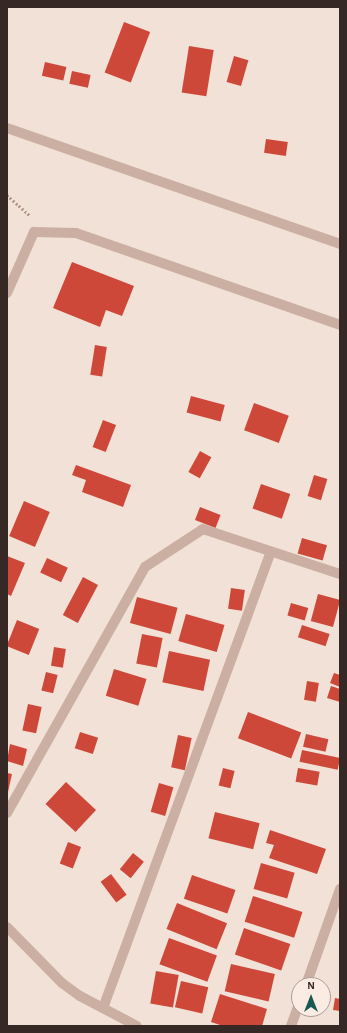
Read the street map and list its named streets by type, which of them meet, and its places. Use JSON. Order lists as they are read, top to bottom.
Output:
{
  "north": "top"
}
